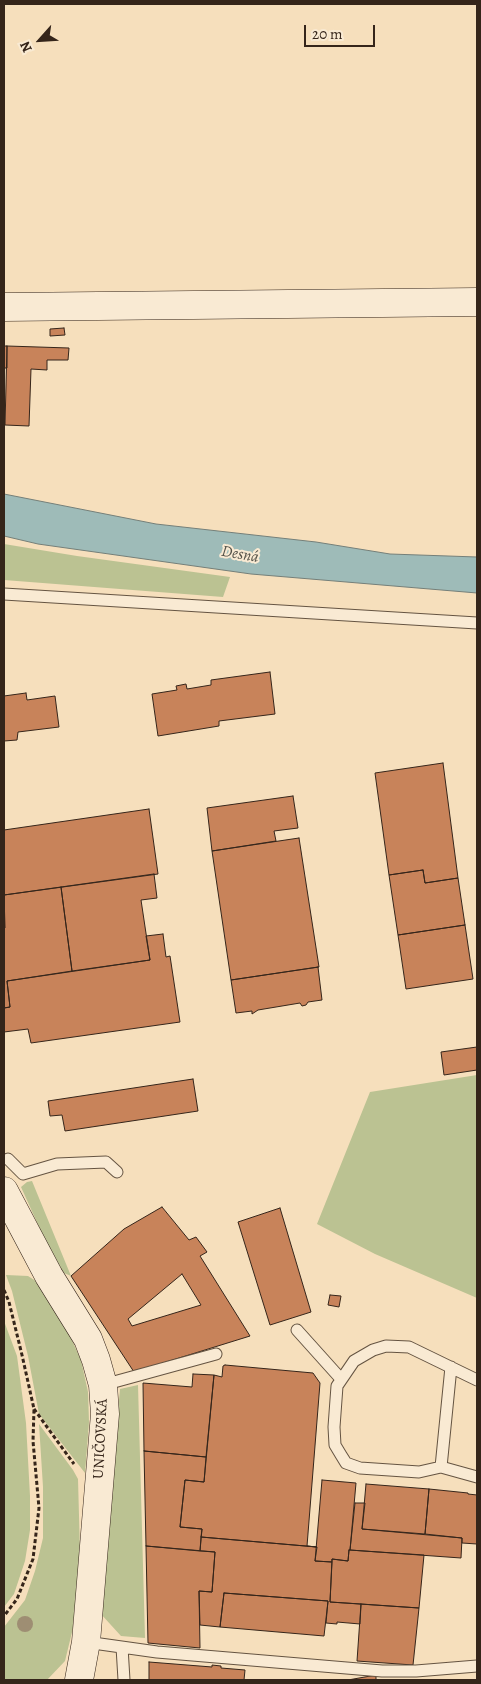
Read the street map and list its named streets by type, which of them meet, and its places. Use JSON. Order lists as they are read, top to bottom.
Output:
{
  "streets": {
    "main road": ["UNIČOVSKÁ"]
  },
  "water": ["Desná"],
  "scale_bar": "20 m",
  "north": "bottom left"
}
